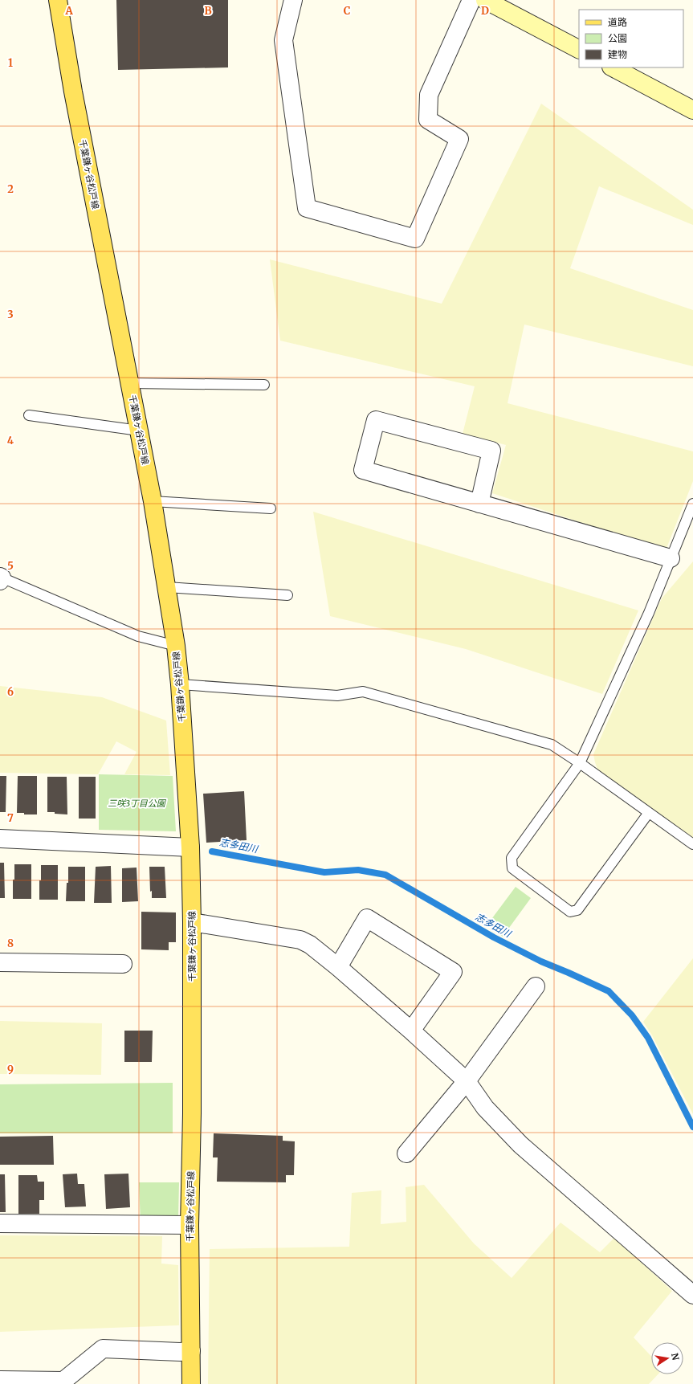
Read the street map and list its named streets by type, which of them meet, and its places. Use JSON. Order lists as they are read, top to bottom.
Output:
{
  "streets": {
    "main road": ["千葉鎌ヶ谷松戸線"]
  },
  "water": ["志多田川"],
  "parks": ["三咲3丁目公園"],
  "legend": ["道路", "公園", "建物"],
  "north": "right",
  "grid": {
    "columns": [
      "A",
      "B",
      "C",
      "D"
    ],
    "rows": [
      "1",
      "2",
      "3",
      "4",
      "5",
      "6",
      "7",
      "8",
      "9"
    ]
  }
}
